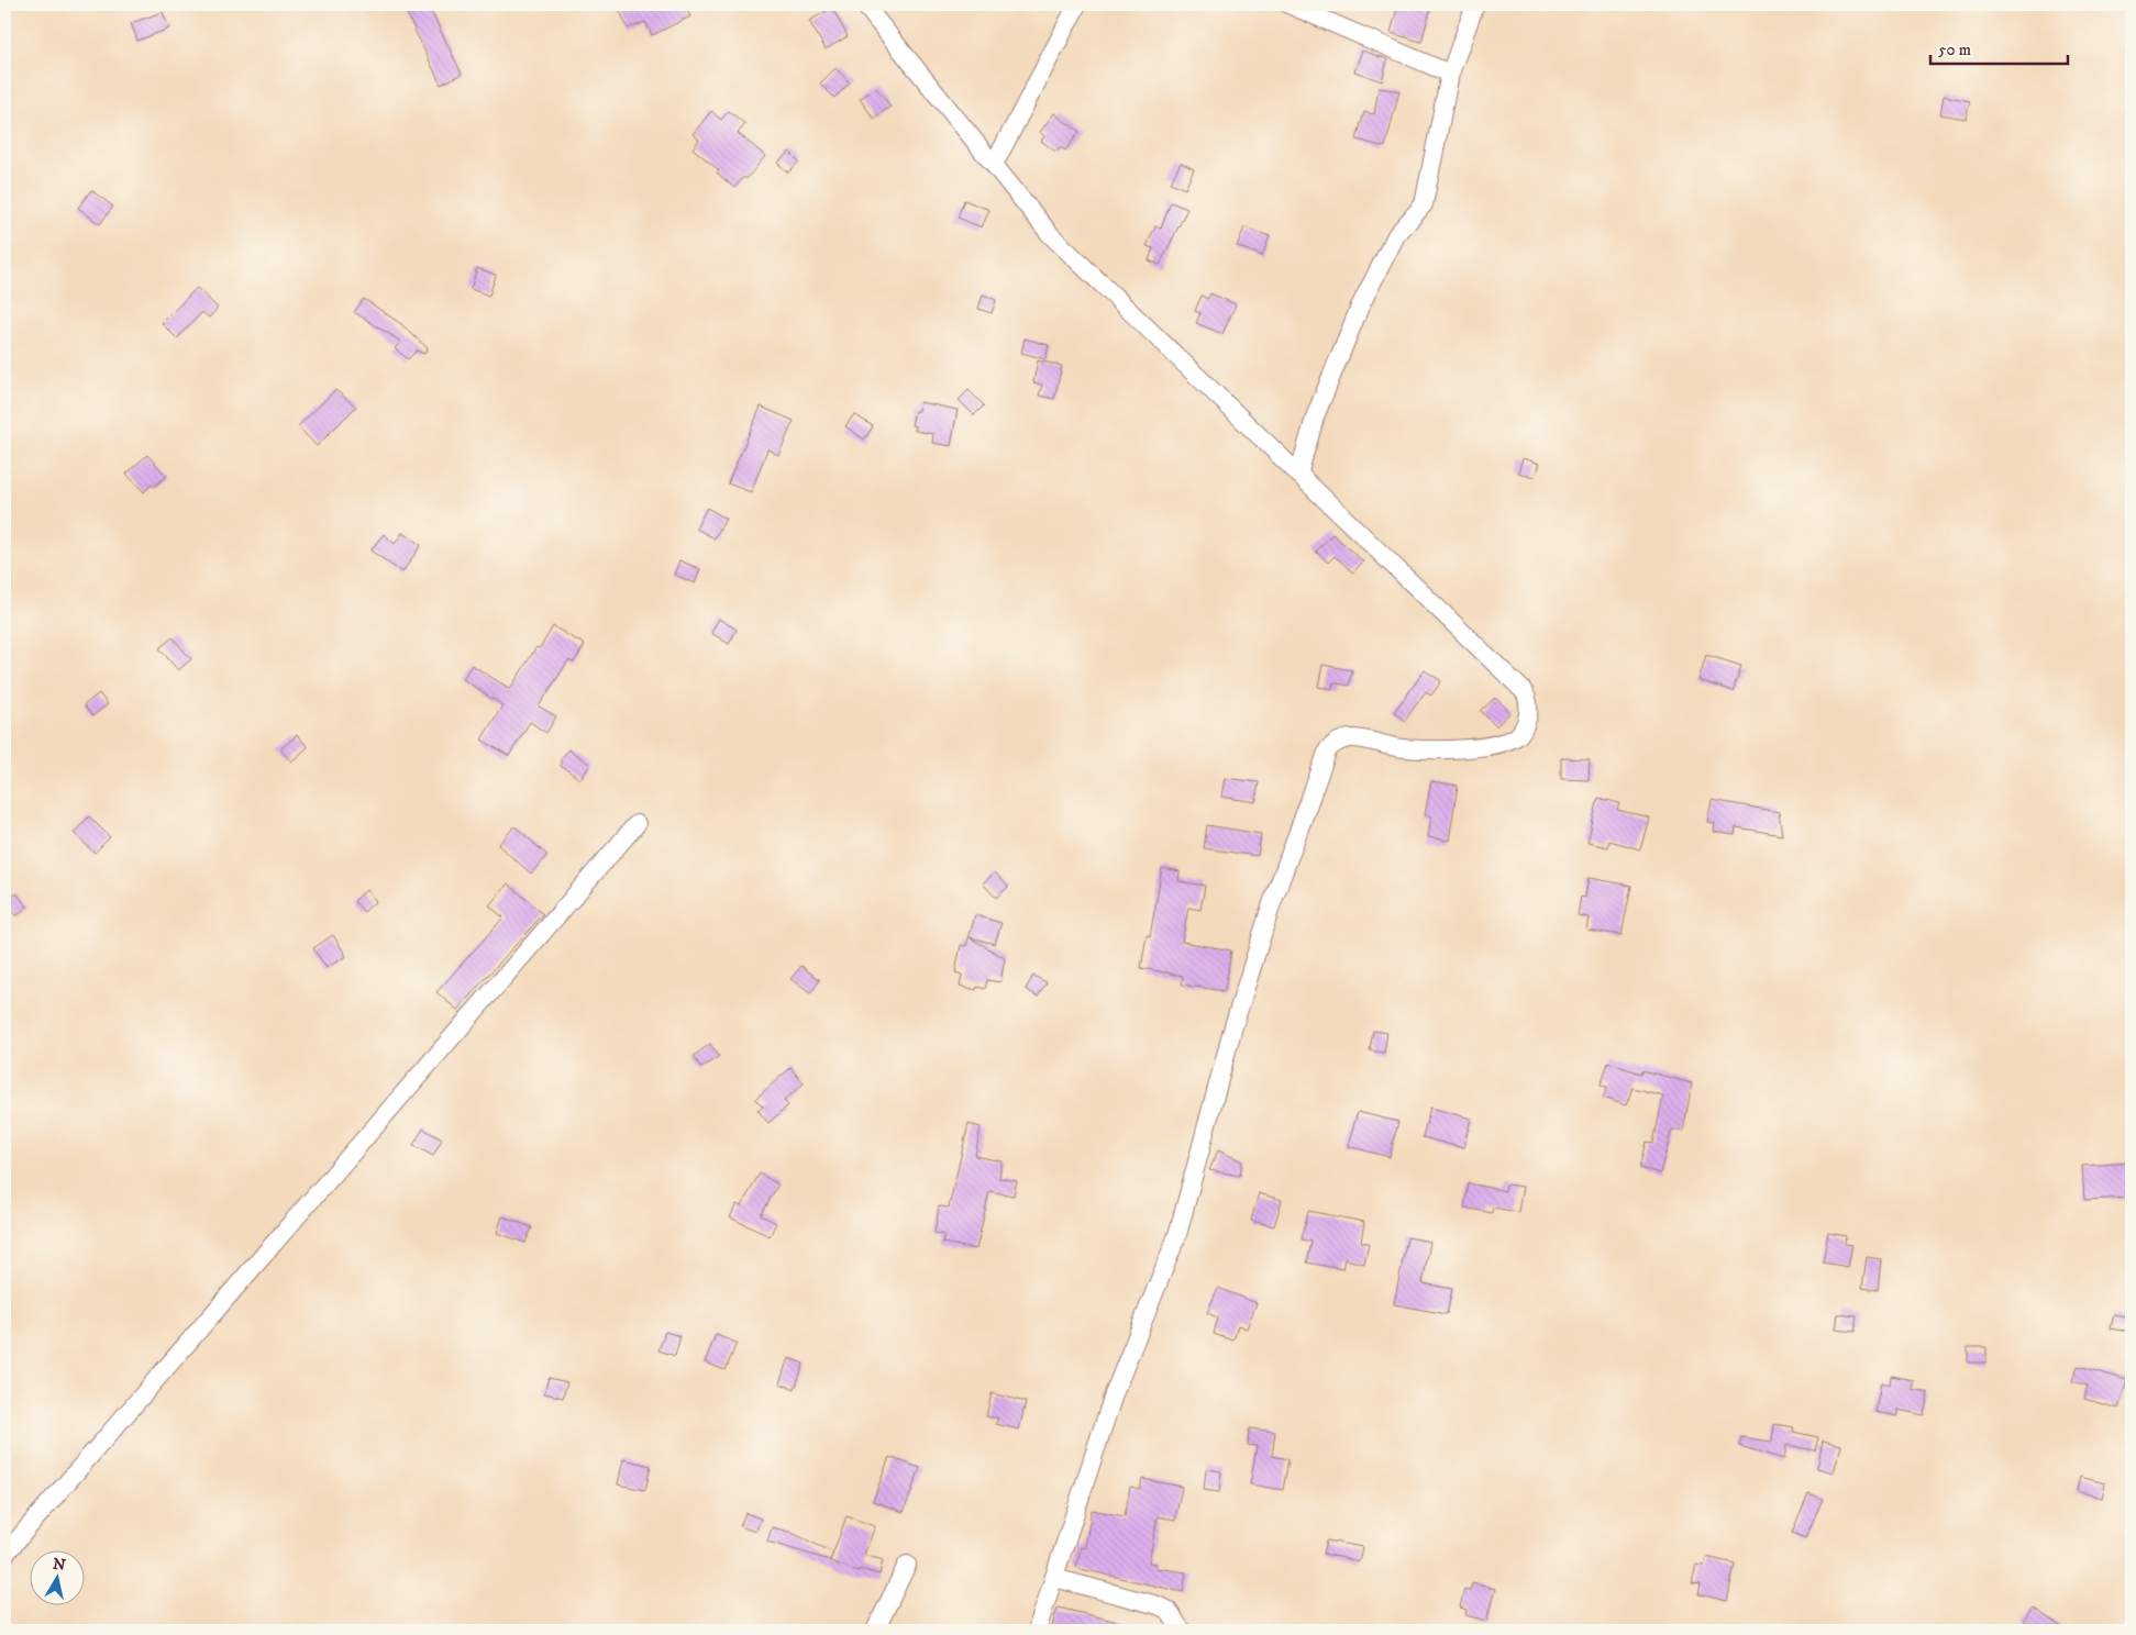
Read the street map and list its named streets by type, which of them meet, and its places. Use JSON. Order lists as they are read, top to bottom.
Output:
{
  "scale_bar": "50 m",
  "north": "top"
}
